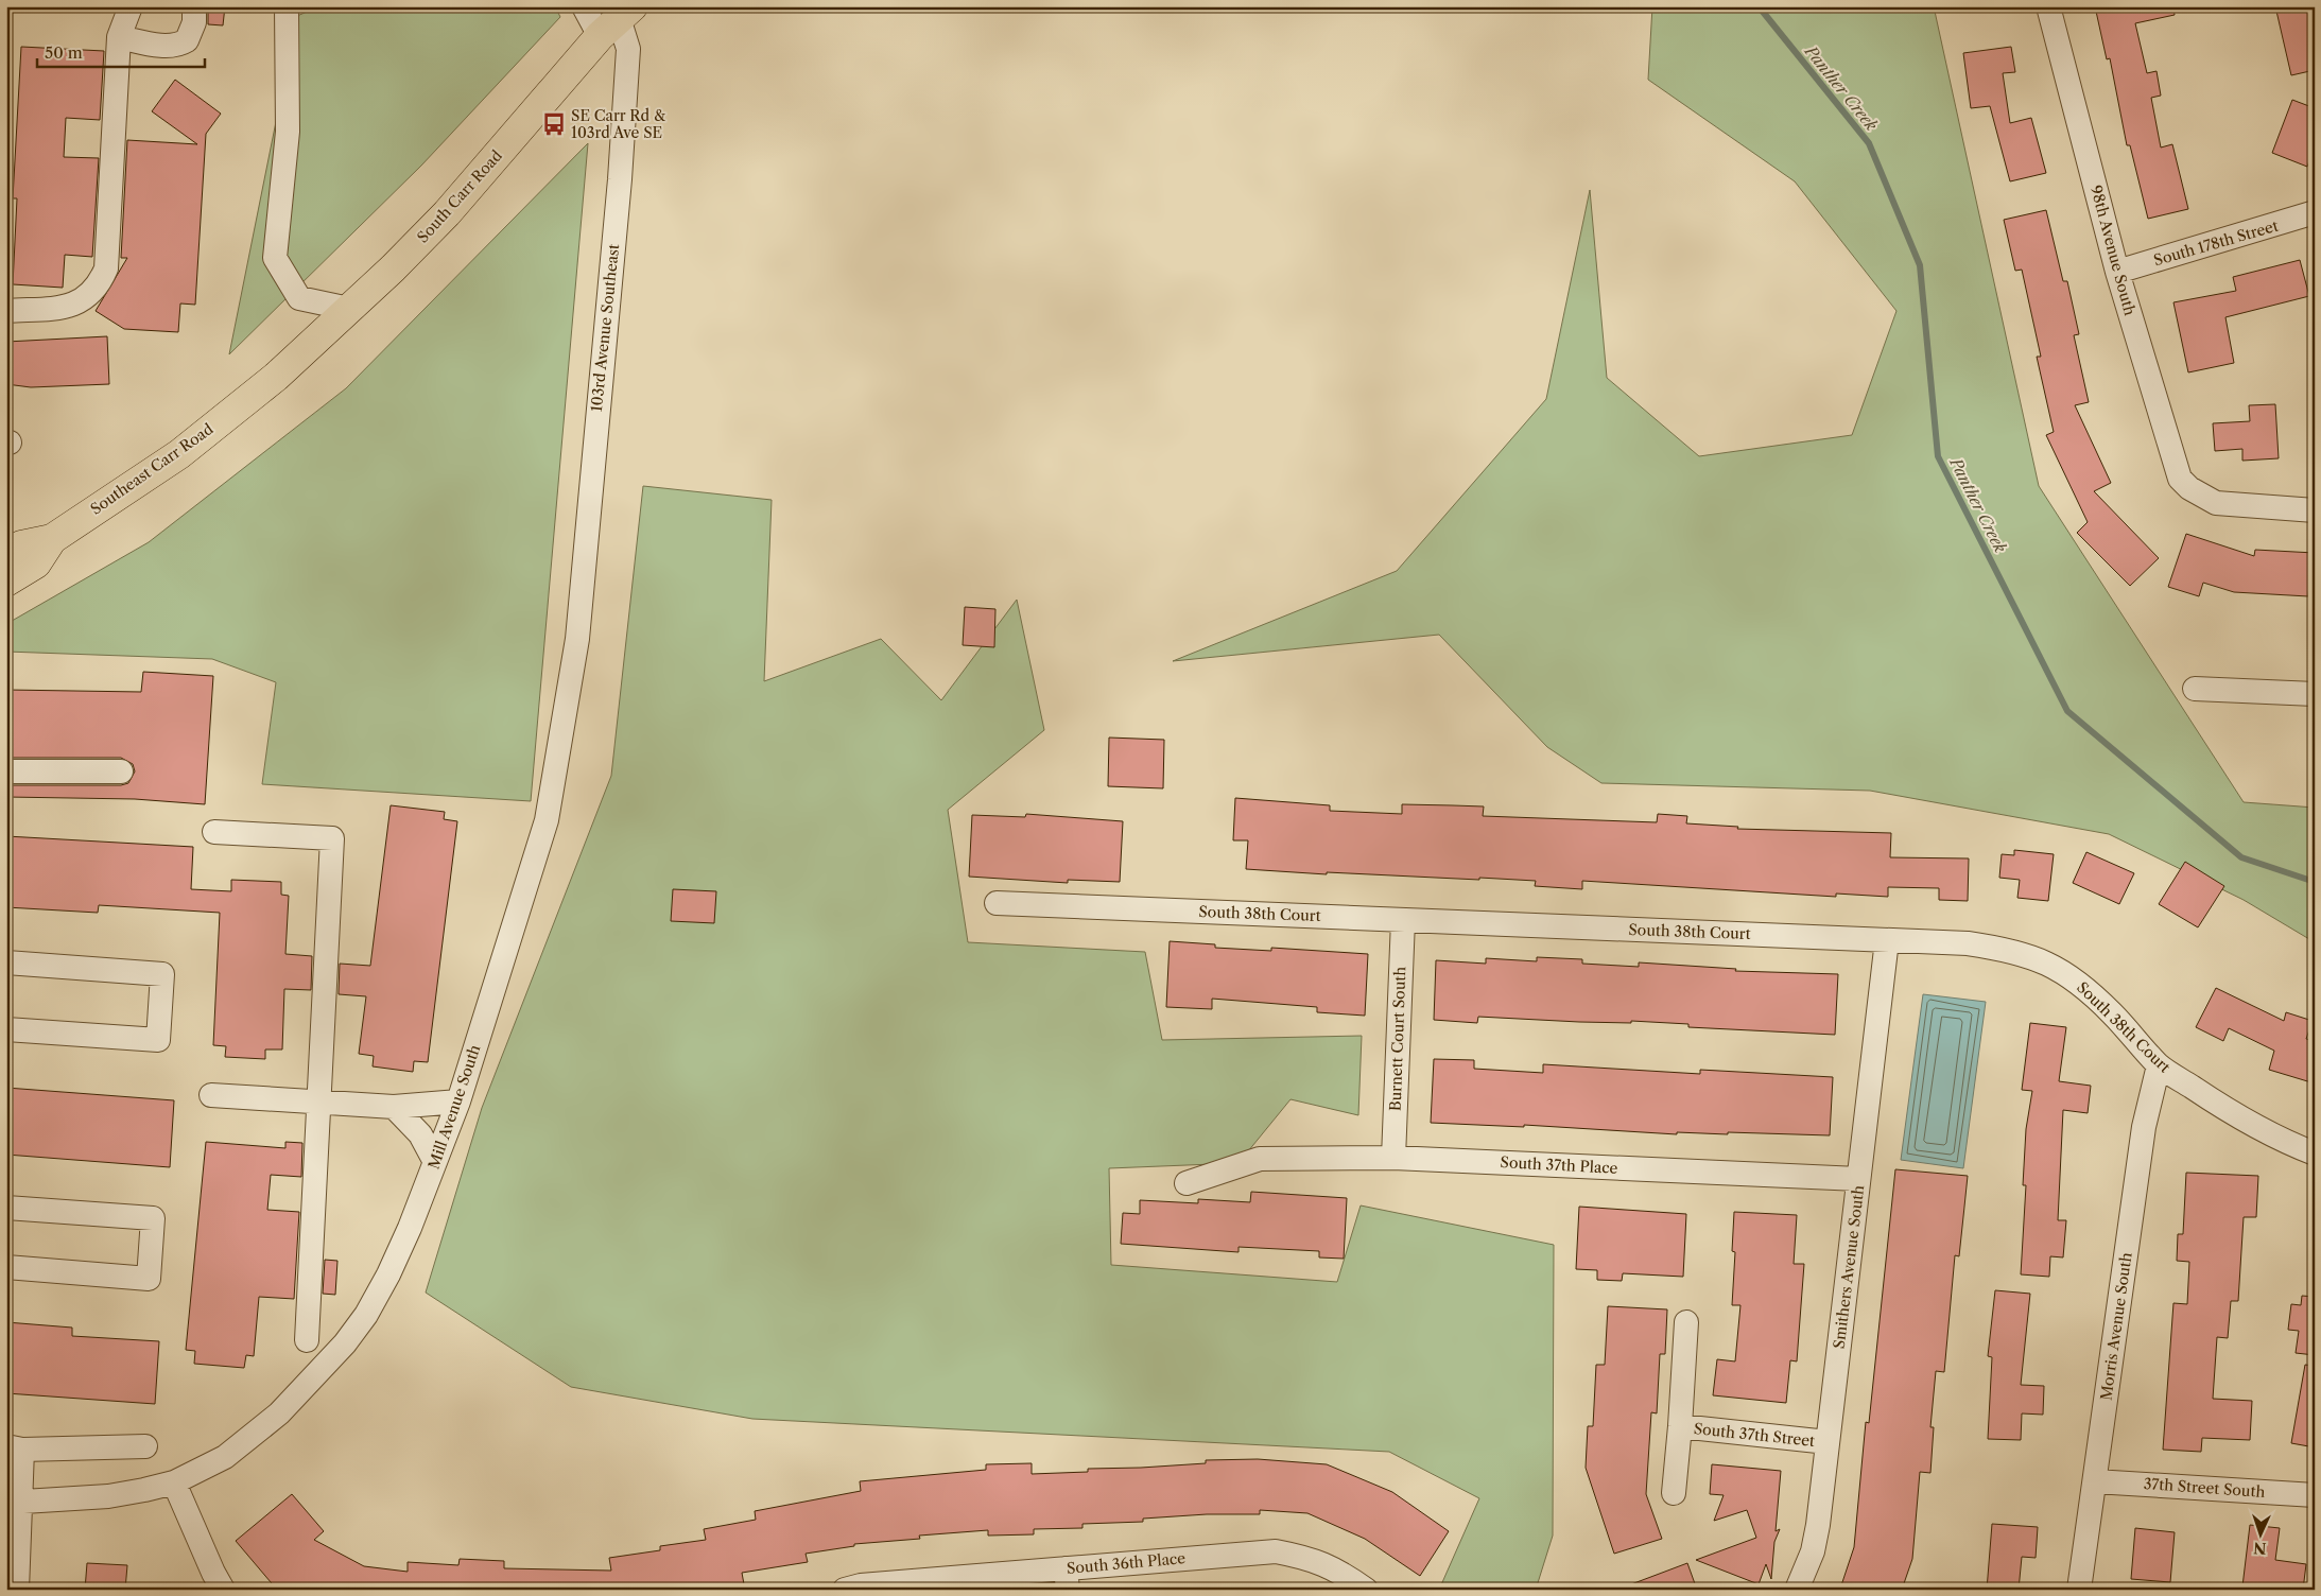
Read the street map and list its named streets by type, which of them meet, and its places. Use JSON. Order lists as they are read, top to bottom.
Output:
{
  "streets": {
    "main road": ["South Carr Road", "Southeast Carr Road"],
    "street": [
      "South 178th Street",
      "98th Avenue South",
      "103rd Avenue Southeast",
      "South 38th Court",
      "Burnett Court South",
      "Mill Avenue South",
      "South 37th Place",
      "Smithers Avenue South",
      "Morris Avenue South",
      "South 37th Street",
      "37th Street South",
      "South 36th Place"
    ]
  },
  "crossings": [
    ["South Carr Road", "103rd Avenue Southeast"],
    ["South Carr Road", "Southeast Carr Road"],
    ["South 178th Street", "98th Avenue South"],
    ["103rd Avenue Southeast", "Mill Avenue South"],
    ["South 38th Court", "Burnett Court South"],
    ["South 38th Court", "Smithers Avenue South"],
    ["South 38th Court", "Morris Avenue South"],
    ["Burnett Court South", "South 37th Place"],
    ["South 37th Place", "Smithers Avenue South"],
    ["Smithers Avenue South", "South 37th Street"],
    ["Morris Avenue South", "37th Street South"]
  ],
  "water": ["Panther Creek"],
  "places": {
    "bus stop": ["SE Carr Rd & 103rd Ave SE"]
  },
  "scale_bar": "50 m",
  "north": "bottom"
}
